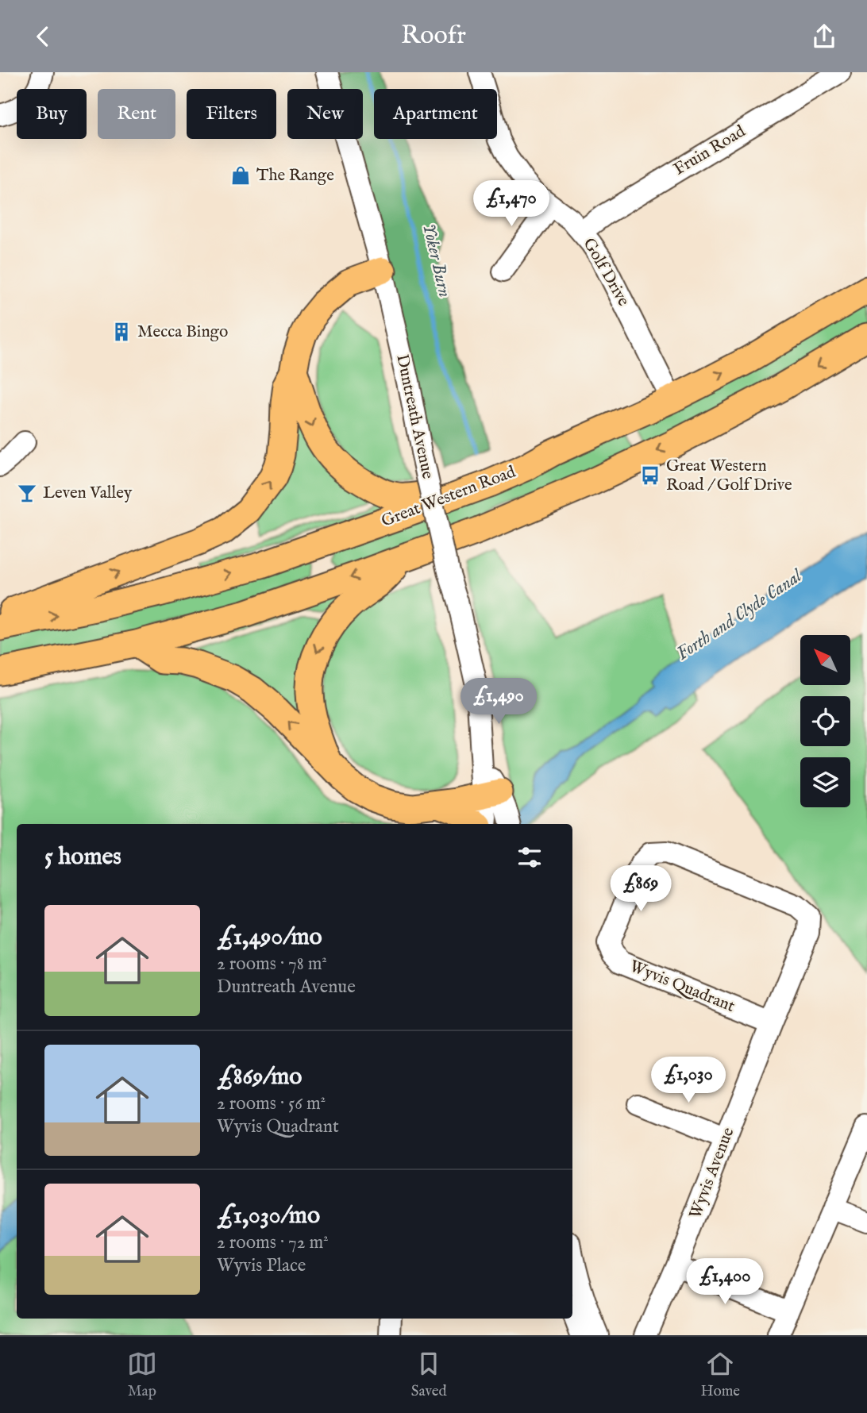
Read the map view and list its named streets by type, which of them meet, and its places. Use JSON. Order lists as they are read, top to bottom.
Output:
{
  "streets": {
    "main road": ["Great Western Road"],
    "street": [
      "Fruin Road",
      "Golf Drive",
      "Duntreath Avenue",
      "Wyvis Quadrant",
      "Wyvis Avenue"
    ]
  },
  "crossings": [
    ["Fruin Road", "Golf Drive"],
    ["Golf Drive", "Great Western Road"],
    ["Wyvis Quadrant", "Wyvis Avenue"]
  ],
  "water": ["Yoker Burn", "Forth and Clyde Canal"],
  "places": {
    "shop": ["The Range"],
    "building": ["Mecca Bingo"],
    "bus stop": ["Great Western Road / Golf Drive"],
    "bar": ["Leven Valley"]
  },
  "north": "top left",
  "page": {
    "header": "Roofr",
    "chip": [
      "Buy",
      "Rent",
      "Filters",
      "New",
      "Apartment"
    ],
    "price": [
      "£1,470",
      "£1,490",
      "£869",
      "£1,030",
      "£1,400"
    ],
    "heading": "5 homes",
    "list": [
      {
        "name": "£1,490/mo",
        "note": "2 rooms · 78 m² · Duntreath Avenue"
      },
      {
        "name": "£869/mo",
        "note": "2 rooms · 56 m² · Wyvis Quadrant"
      },
      {
        "name": "£1,030/mo",
        "note": "2 rooms · 72 m² · Wyvis Place"
      }
    ],
    "tabs": ["Map", "Saved", "Home"]
  }
}
